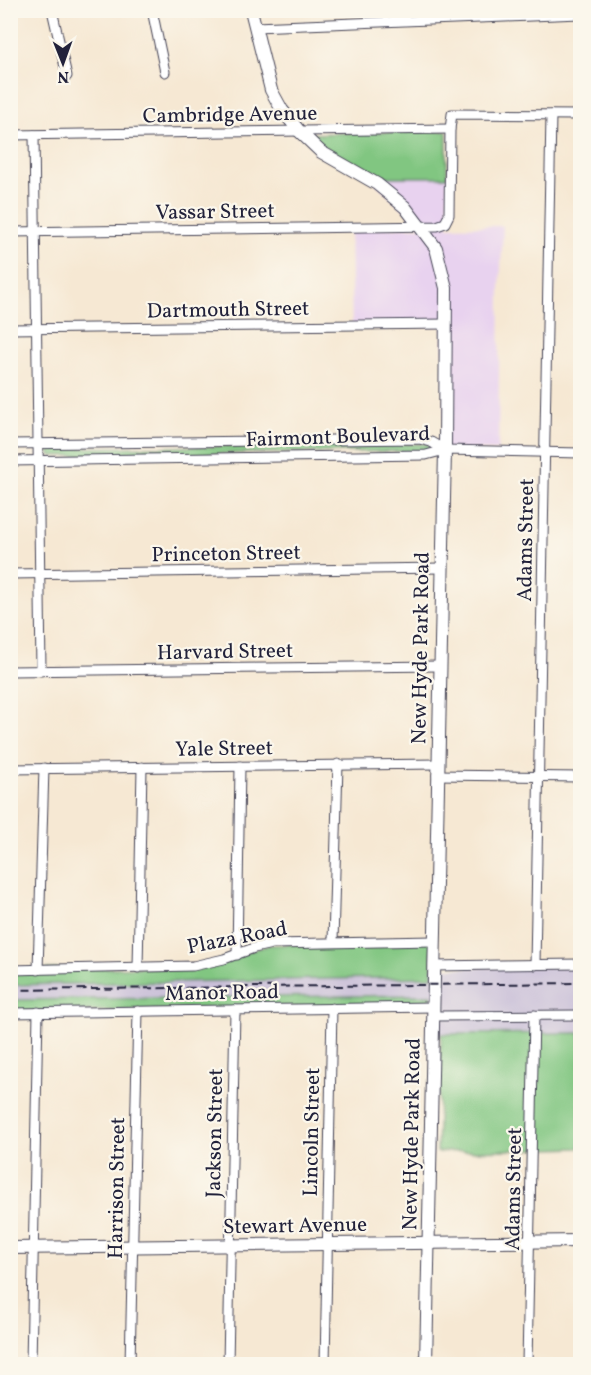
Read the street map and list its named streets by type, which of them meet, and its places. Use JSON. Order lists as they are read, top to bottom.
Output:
{
  "streets": {
    "main road": ["New Hyde Park Road", "Stewart Avenue"],
    "street": [
      "Cambridge Avenue",
      "Vassar Street",
      "Dartmouth Street",
      "Fairmont Boulevard",
      "Adams Street",
      "Princeton Street",
      "Harvard Street",
      "Yale Street",
      "Plaza Road",
      "Manor Road",
      "Lincoln Street",
      "Jackson Street",
      "Harrison Street"
    ]
  },
  "crossings": [
    ["Cambridge Avenue", "Vassar Street"],
    ["Cambridge Avenue", "New Hyde Park Road"],
    ["Vassar Street", "New Hyde Park Road"],
    ["Dartmouth Street", "New Hyde Park Road"],
    ["Fairmont Boulevard", "New Hyde Park Road"],
    ["Adams Street", "Yale Street"],
    ["Adams Street", "Manor Road"],
    ["Adams Street", "Stewart Avenue"],
    ["Princeton Street", "New Hyde Park Road"],
    ["New Hyde Park Road", "Harvard Street"],
    ["New Hyde Park Road", "Yale Street"],
    ["New Hyde Park Road", "Plaza Road"],
    ["New Hyde Park Road", "Manor Road"],
    ["New Hyde Park Road", "Stewart Avenue"],
    ["Manor Road", "Lincoln Street"],
    ["Manor Road", "Jackson Street"],
    ["Manor Road", "Harrison Street"],
    ["Lincoln Street", "Stewart Avenue"],
    ["Jackson Street", "Stewart Avenue"],
    ["Harrison Street", "Stewart Avenue"]
  ],
  "north": "bottom"
}
